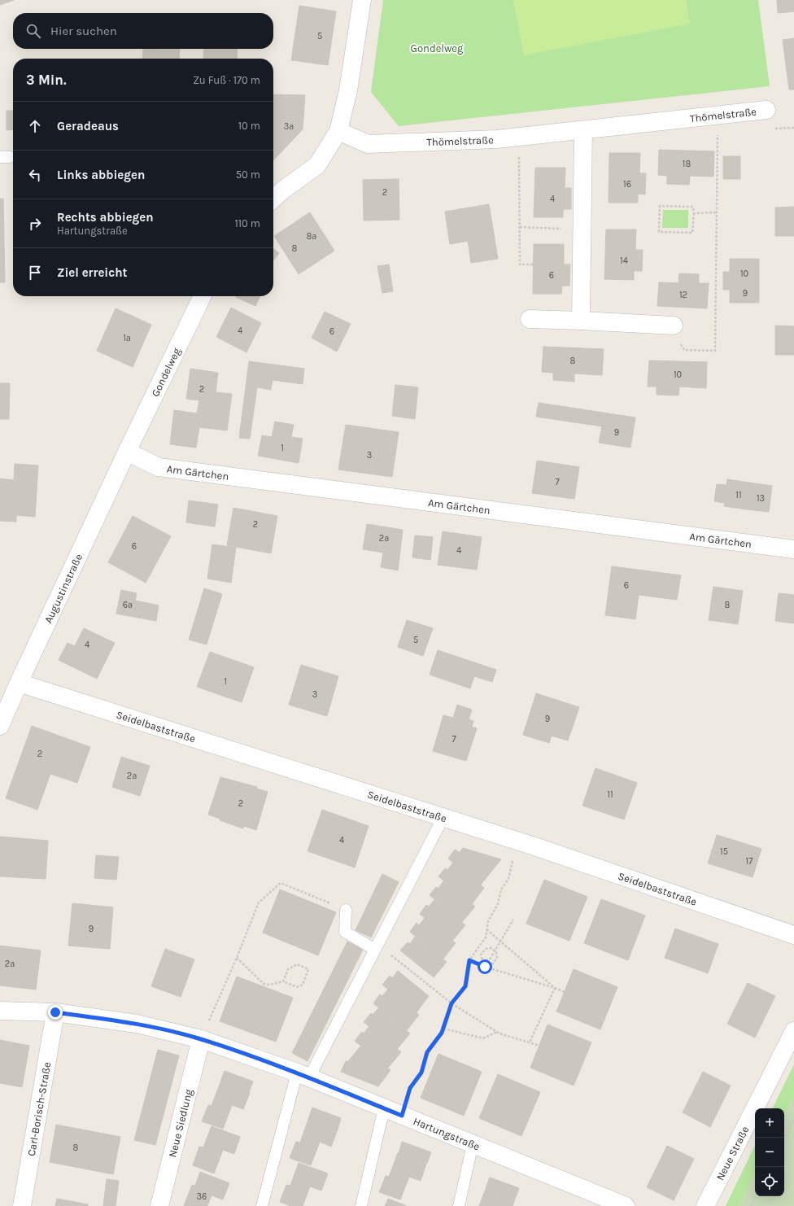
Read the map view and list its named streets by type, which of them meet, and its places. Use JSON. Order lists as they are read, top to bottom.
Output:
{
  "streets": {
    "street": [
      "Thömelstraße",
      "Gondelweg",
      "Am Gärtchen",
      "Augustinstraße",
      "Seidelbaststraße",
      "Carl-Borisch-Straße",
      "Neue Siedlung",
      "Hartungstraße",
      "Neue Straße"
    ]
  },
  "crossings": [
    ["Gondelweg", "Am Gärtchen"],
    ["Gondelweg", "Augustinstraße"],
    ["Am Gärtchen", "Augustinstraße"],
    ["Augustinstraße", "Seidelbaststraße"],
    ["Carl-Borisch-Straße", "Hartungstraße"],
    ["Neue Siedlung", "Hartungstraße"]
  ],
  "parks": ["Gondelweg"],
  "house_numbers": [
    "5",
    "3a",
    "18",
    "16",
    "2",
    "4",
    "8a",
    "8",
    "14",
    "10",
    "6",
    "9",
    "12",
    "4",
    "6",
    "1a",
    "8",
    "10",
    "2",
    "9",
    "1",
    "3",
    "7",
    "11",
    "13",
    "2",
    "2a",
    "6",
    "4",
    "6",
    "6a",
    "8",
    "5",
    "4",
    "1",
    "3",
    "9",
    "7",
    "2",
    "2a",
    "11",
    "2",
    "4",
    "15",
    "17",
    "9",
    "2a",
    "8",
    "36"
  ],
  "page": {
    "search": "Hier suchen",
    "heading": ["3 Min.", "Zu Fuß · 170 m"],
    "list": [
      ["Geradeaus", "10 m"],
      ["Links abbiegen", "50 m"],
      ["Rechts abbiegen", "Hartungstraße", "110 m"],
      "Ziel erreicht"
    ],
    "map_buttons": ["+", "−"]
  }
}
